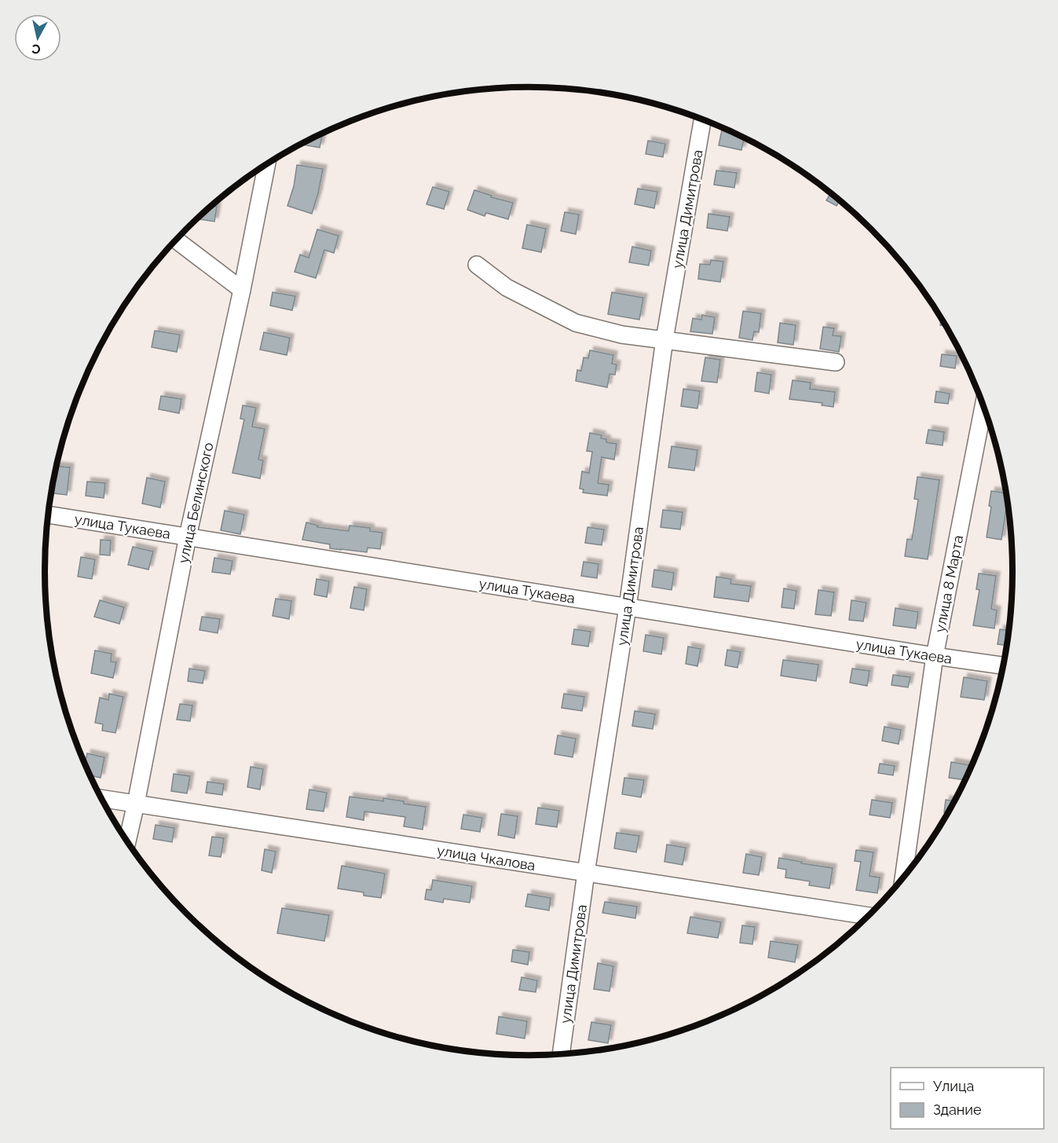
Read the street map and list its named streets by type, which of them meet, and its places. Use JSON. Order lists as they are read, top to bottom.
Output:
{
  "streets": {
    "street": [
      "улица Димитрова",
      "улица Белинского",
      "улица Тукаева",
      "улица 8 Марта",
      "улица Чкалова"
    ]
  },
  "crossings": [
    ["улица Димитрова", "улица Тукаева"],
    ["улица Димитрова", "улица Чкалова"],
    ["улица Белинского", "улица Тукаева"],
    ["улица Белинского", "улица Чкалова"],
    ["улица Тукаева", "улица 8 Марта"]
  ],
  "legend": ["Улица", "Здание"],
  "north": "bottom"
}
